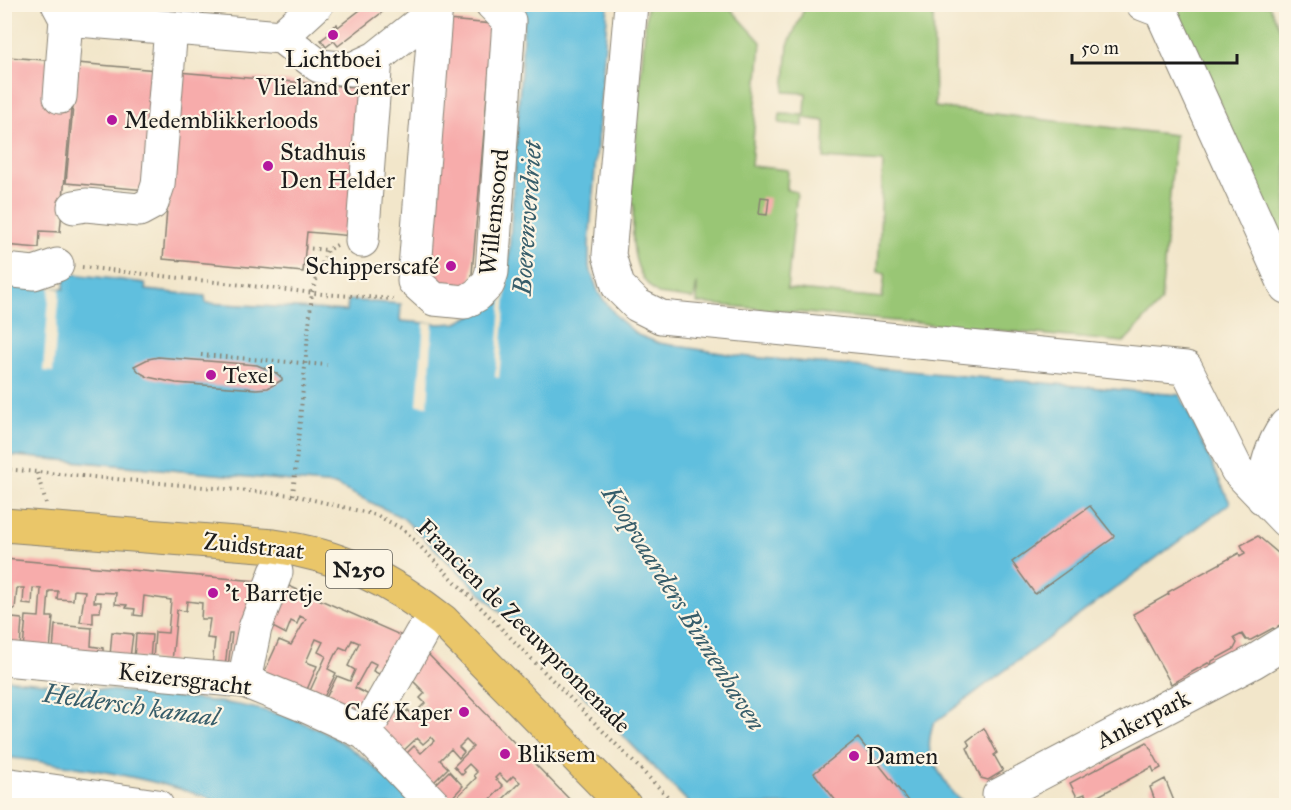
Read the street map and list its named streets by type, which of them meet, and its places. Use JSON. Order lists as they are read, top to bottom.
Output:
{
  "streets": {
    "main road": ["Zuidstraat", "N250"],
    "street": ["Willemsoord", "Keizersgracht", "Ankerpark"],
    "path": ["Francien de Zeeuwpromenade"]
  },
  "crossings": [
    ["Zuidstraat", "Keizersgracht"]
  ],
  "water": ["Boerenverdriet", "Koopvaarders Binnenhaven", "Heldersch kanaal"],
  "places": [
    "Lichtboei Vlieland Center",
    "Medemblikkerloods",
    "Stadhuis Den Helder",
    "Schipperscafé",
    "Texel",
    "'t Barretje",
    "Café Kaper",
    "Bliksem",
    "Damen"
  ],
  "scale_bar": "50 m"
}
